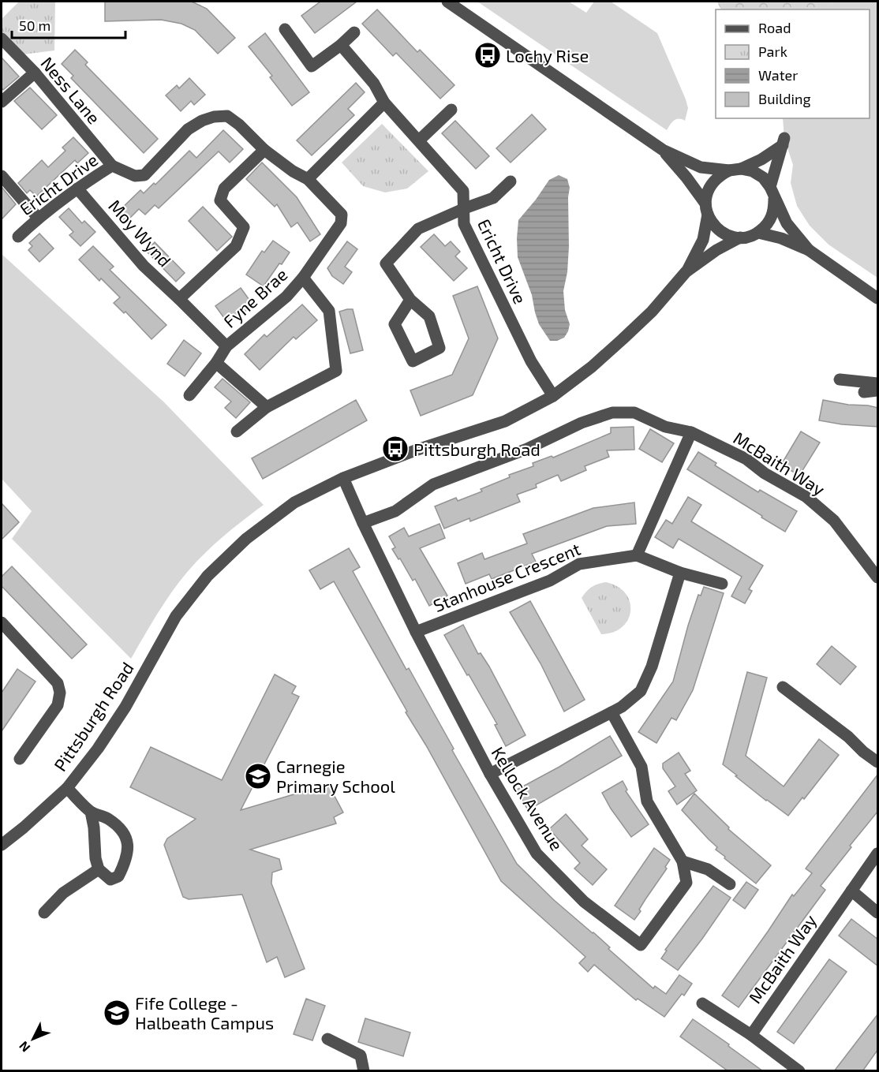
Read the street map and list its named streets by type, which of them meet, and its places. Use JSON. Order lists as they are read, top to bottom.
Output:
{
  "streets": {
    "street": [
      "Ness Lane",
      "Ericht Drive",
      "Moy Wynd",
      "Fyne Brae",
      "McBaith Way",
      "Stanhouse Crescent",
      "Pittsburgh Road",
      "Kellock Avenue"
    ]
  },
  "crossings": [
    ["Ness Lane", "Ericht Drive"],
    ["Ericht Drive", "Moy Wynd"],
    ["Ericht Drive", "Fyne Brae"],
    ["Ericht Drive", "Pittsburgh Road"],
    ["Moy Wynd", "Fyne Brae"],
    ["McBaith Way", "Kellock Avenue"],
    ["Stanhouse Crescent", "Kellock Avenue"],
    ["Pittsburgh Road", "Kellock Avenue"]
  ],
  "places": {
    "bus stop": ["Lochy Rise", "Pittsburgh Road"],
    "school or university": ["Carnegie Primary School", "Fife College - Halbeath Campus"]
  },
  "legend": [
    "Road",
    "Park",
    "Water",
    "Building"
  ],
  "scale_bar": "50 m",
  "north": "bottom left"
}
